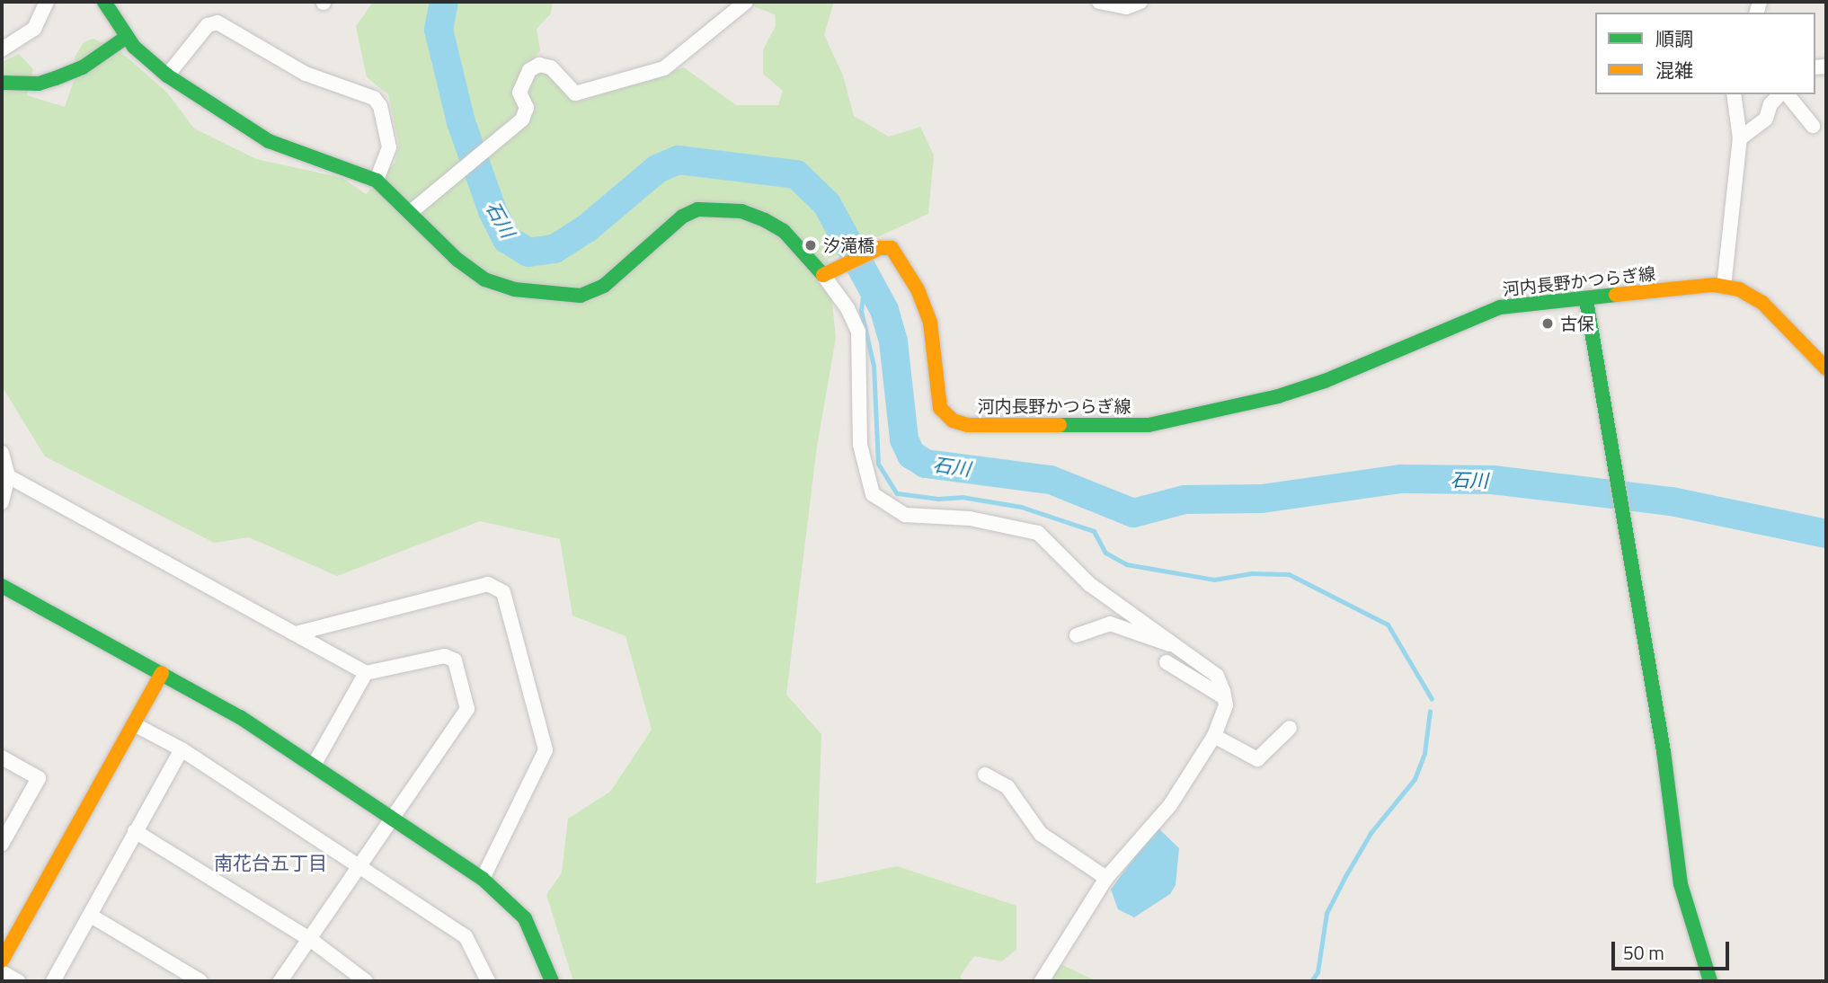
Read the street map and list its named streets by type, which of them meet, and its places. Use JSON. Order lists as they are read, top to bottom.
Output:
{
  "streets": {
    "main road": ["河内長野かつらぎ線"]
  },
  "districts": ["南花台五丁目"],
  "water": ["石川"],
  "places": ["汐滝橋", "古保"],
  "legend": ["順調", "混雑"],
  "scale_bar": "50 m"
}
